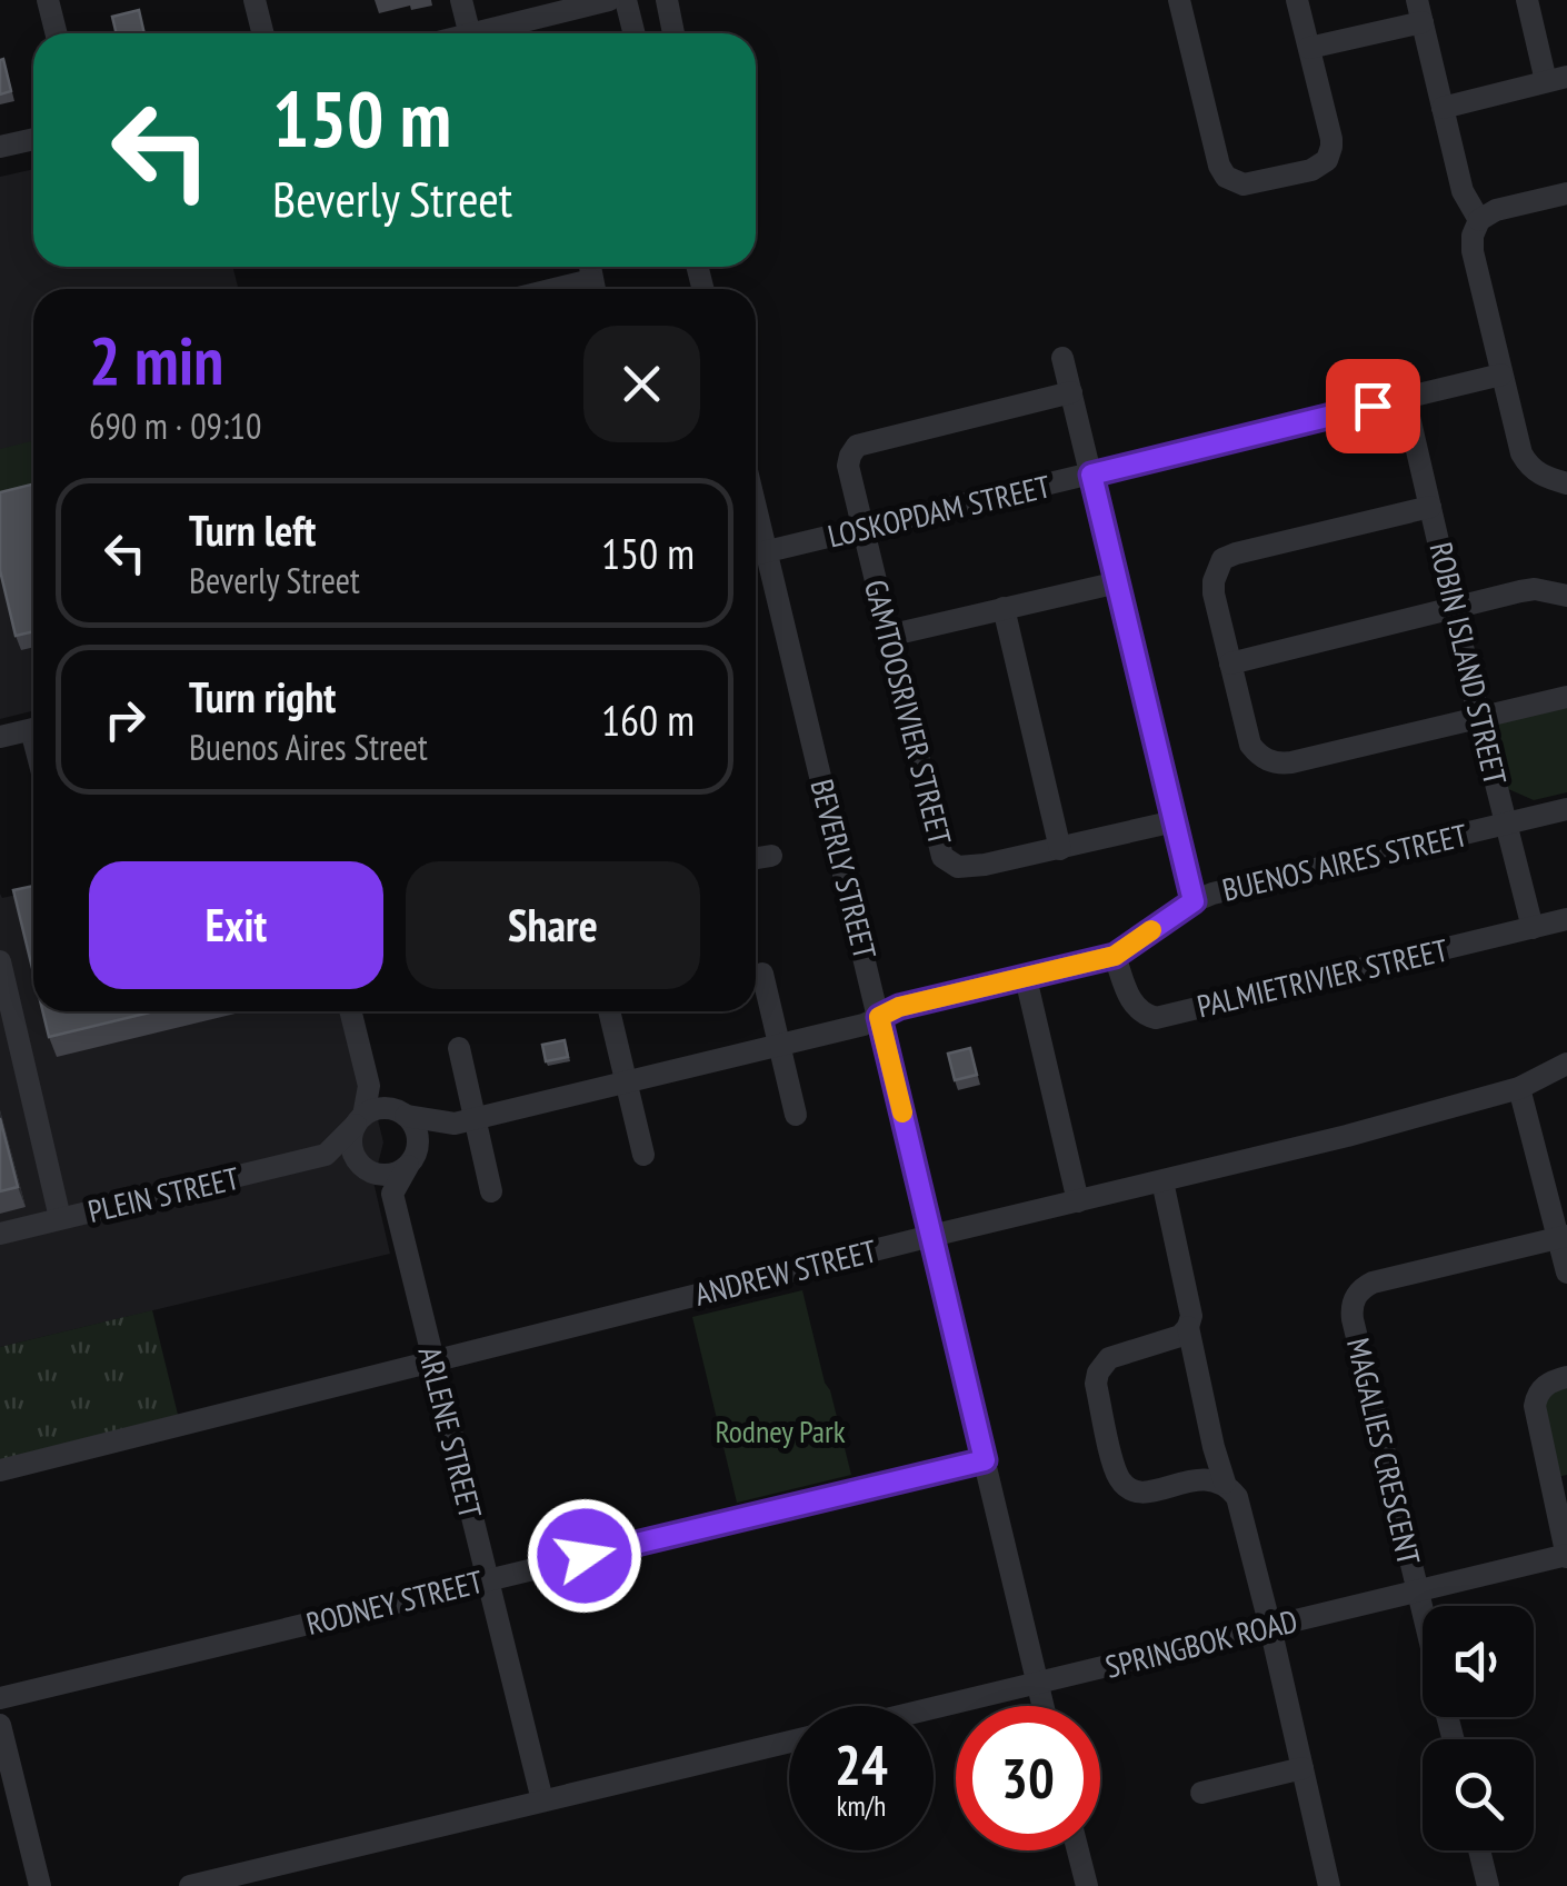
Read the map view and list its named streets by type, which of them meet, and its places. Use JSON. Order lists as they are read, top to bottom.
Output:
{
  "streets": {
    "street": [
      "LOSKOPDAM STREET",
      "ROBIN ISLAND STREET",
      "GAMTOOSRIVIER STREET",
      "BUENOS AIRES STREET",
      "BEVERLY STREET",
      "PALMIETRIVIER STREET",
      "PLEIN STREET",
      "ANDREW STREET",
      "ARLENE STREET",
      "MAGALIES CRESCENT",
      "RODNEY STREET",
      "SPRINGBOK ROAD"
    ]
  },
  "crossings": [
    ["LOSKOPDAM STREET", "ROBIN ISLAND STREET"],
    ["LOSKOPDAM STREET", "GAMTOOSRIVIER STREET"],
    ["LOSKOPDAM STREET", "BEVERLY STREET"],
    ["ROBIN ISLAND STREET", "BUENOS AIRES STREET"],
    ["ROBIN ISLAND STREET", "PALMIETRIVIER STREET"],
    ["BUENOS AIRES STREET", "BEVERLY STREET"],
    ["BUENOS AIRES STREET", "PALMIETRIVIER STREET"],
    ["BEVERLY STREET", "ANDREW STREET"],
    ["BEVERLY STREET", "RODNEY STREET"],
    ["BEVERLY STREET", "SPRINGBOK ROAD"],
    ["ANDREW STREET", "ARLENE STREET"],
    ["ARLENE STREET", "RODNEY STREET"],
    ["MAGALIES CRESCENT", "SPRINGBOK ROAD"]
  ],
  "parks": ["Rodney Park"],
  "page": {
    "turn": ["150 m", "Beverly Street"],
    "heading": ["2 min", "690 m · 09:10"],
    "list": [
      {
        "name": "Turn left",
        "note": "Beverly Street",
        "value": "150 m"
      },
      {
        "name": "Turn right",
        "note": "Buenos Aires Street",
        "value": "160 m"
      }
    ],
    "buttons": ["Exit", "Share"],
    "speed": "24 km/h",
    "limit": "30"
  }
}
